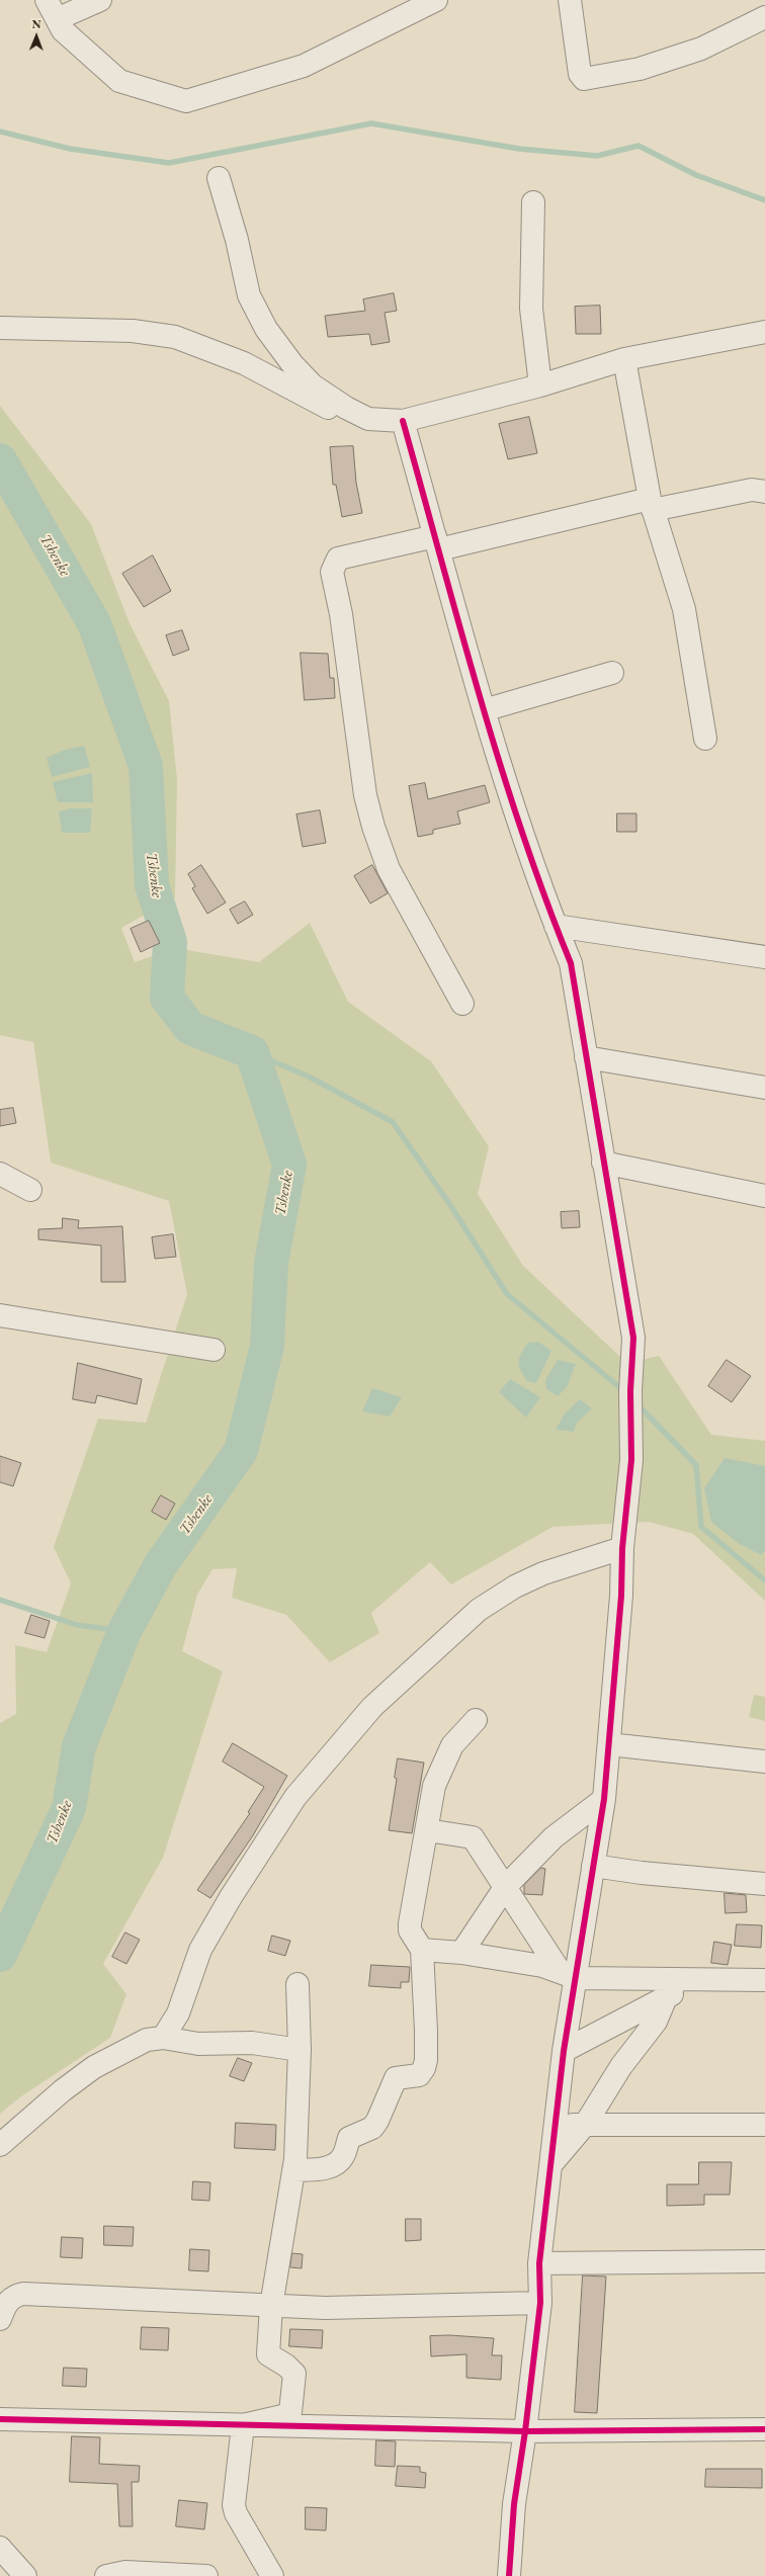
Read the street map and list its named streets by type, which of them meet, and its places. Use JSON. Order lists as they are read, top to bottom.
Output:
{
  "water": ["Tshenke"],
  "north": "top"
}
